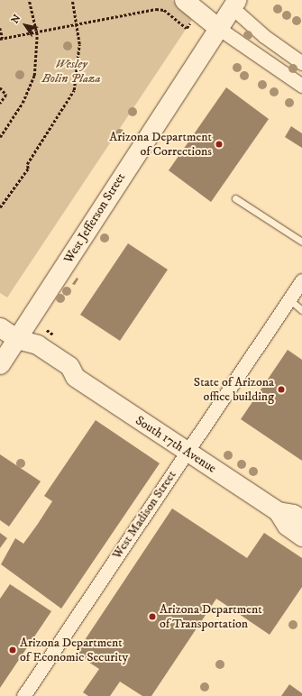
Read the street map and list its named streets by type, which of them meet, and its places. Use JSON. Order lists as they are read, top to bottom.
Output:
{
  "streets": {
    "main road": ["West Jefferson Street", "South 17th Avenue"],
    "street": ["West Madison Street"]
  },
  "crossings": [
    ["West Jefferson Street", "South 17th Avenue"],
    ["South 17th Avenue", "West Madison Street"]
  ],
  "parks": ["Wesley Bolin Plaza"],
  "places": [
    "Arizona Department of Corrections",
    "State of Arizona office building",
    "Arizona Department of Transportation",
    "Arizona Department of Economic Security"
  ],
  "north": "top left"
}
